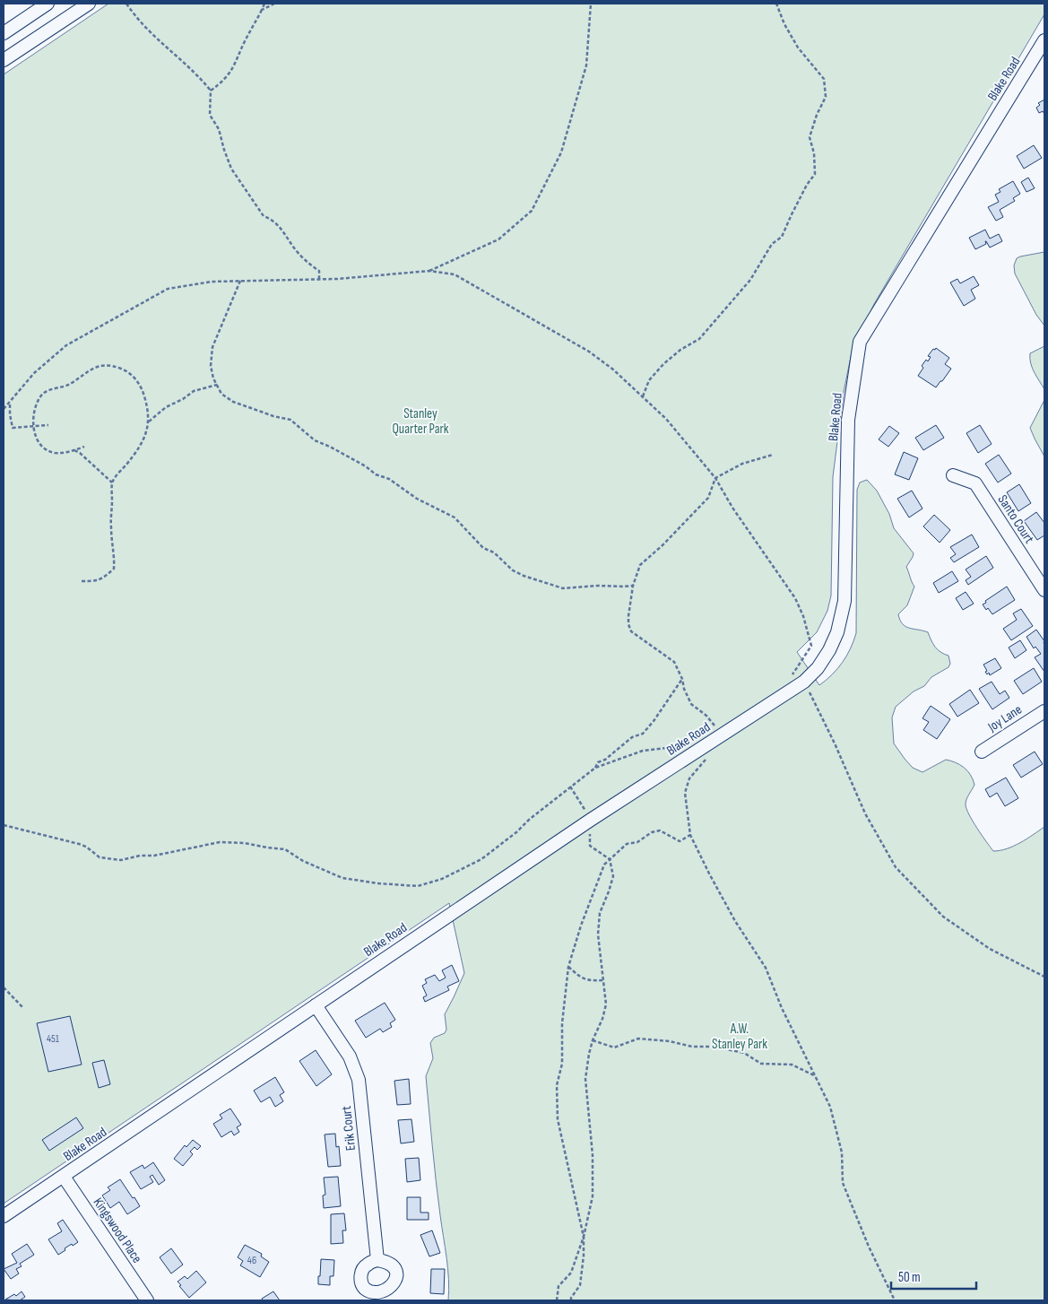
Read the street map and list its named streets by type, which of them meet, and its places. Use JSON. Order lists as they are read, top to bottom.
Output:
{
  "streets": {
    "street": [
      "Blake Road",
      "Santo Court",
      "Joy Lane",
      "Erik Court",
      "Kingswood Place"
    ]
  },
  "crossings": [
    ["Blake Road", "Erik Court"],
    ["Blake Road", "Kingswood Place"]
  ],
  "parks": ["Stanley Quarter Park", "A.W. Stanley Park"],
  "house_numbers": ["451", "46"],
  "scale_bar": "50 m"
}
